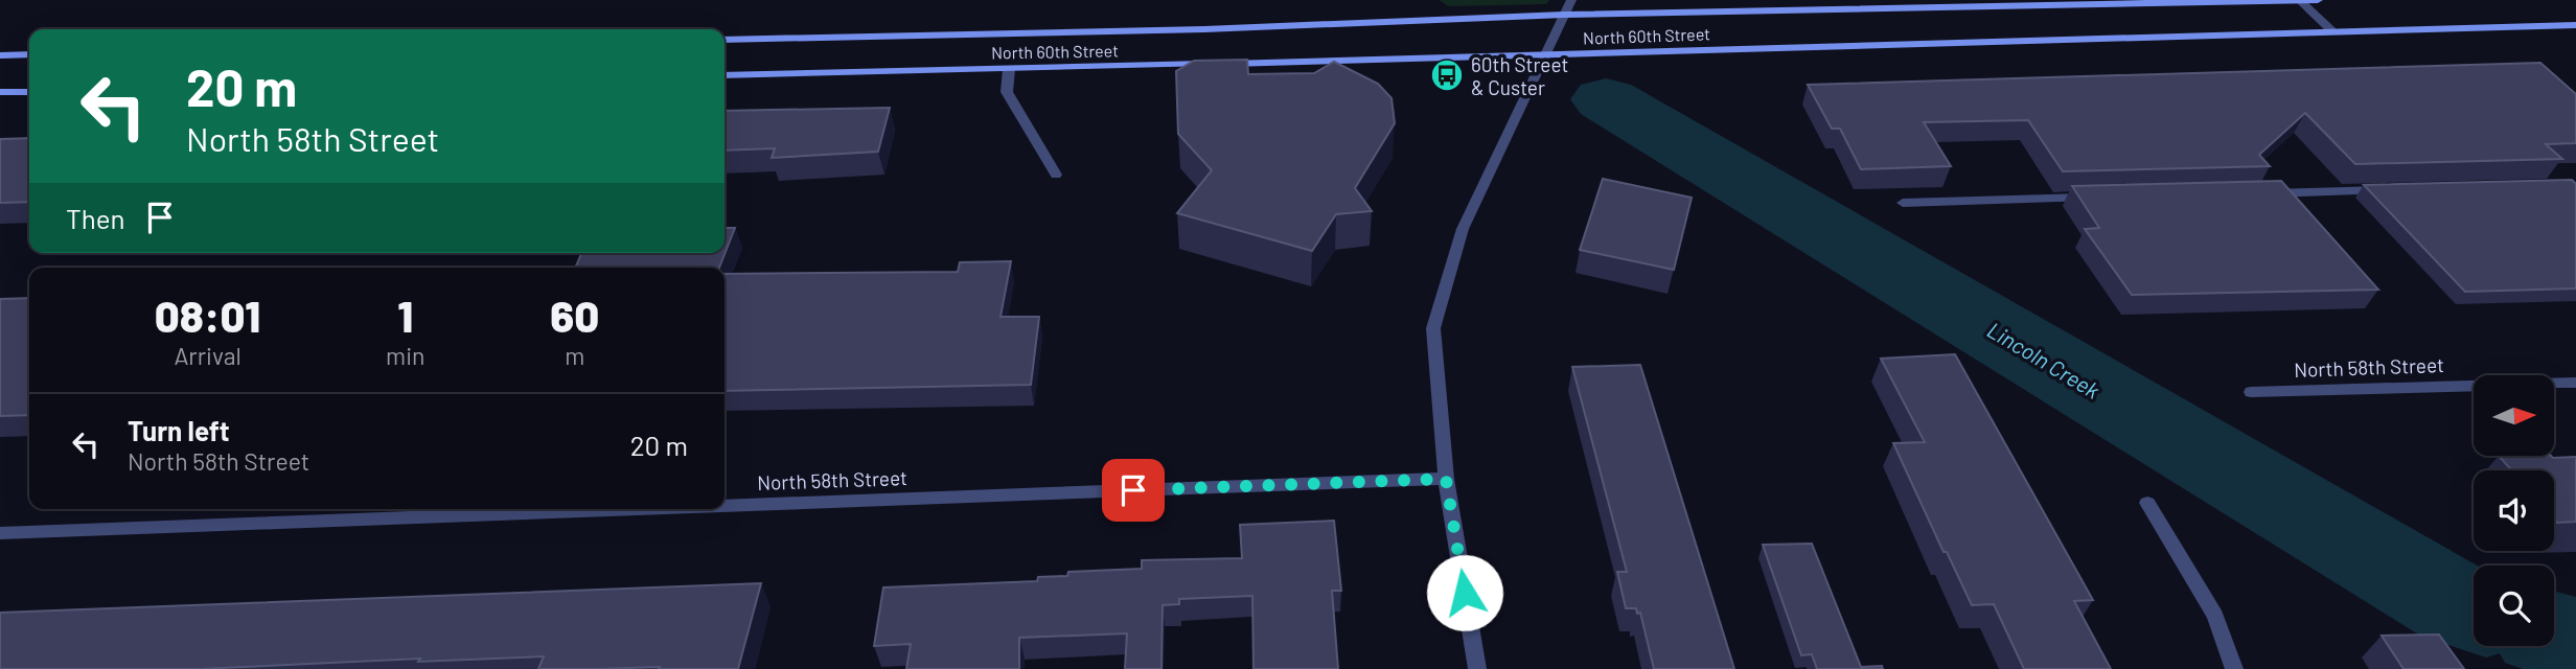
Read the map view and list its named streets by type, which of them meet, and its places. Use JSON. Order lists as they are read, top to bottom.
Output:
{
  "streets": {
    "main road": ["North 60th Street"],
    "street": ["North 58th Street"]
  },
  "water": ["Lincoln Creek"],
  "places": {
    "bus stop": ["60th Street & Custer"]
  },
  "north": "right",
  "page": {
    "turn": ["20 m", "North 58th Street"],
    "then": "Then",
    "eta": [
      "08:01",
      "Arrival",
      "1",
      "min",
      "60",
      "m"
    ],
    "list": [
      {
        "name": "Turn left",
        "note": "North 58th Street",
        "value": "20 m"
      }
    ]
  }
}
